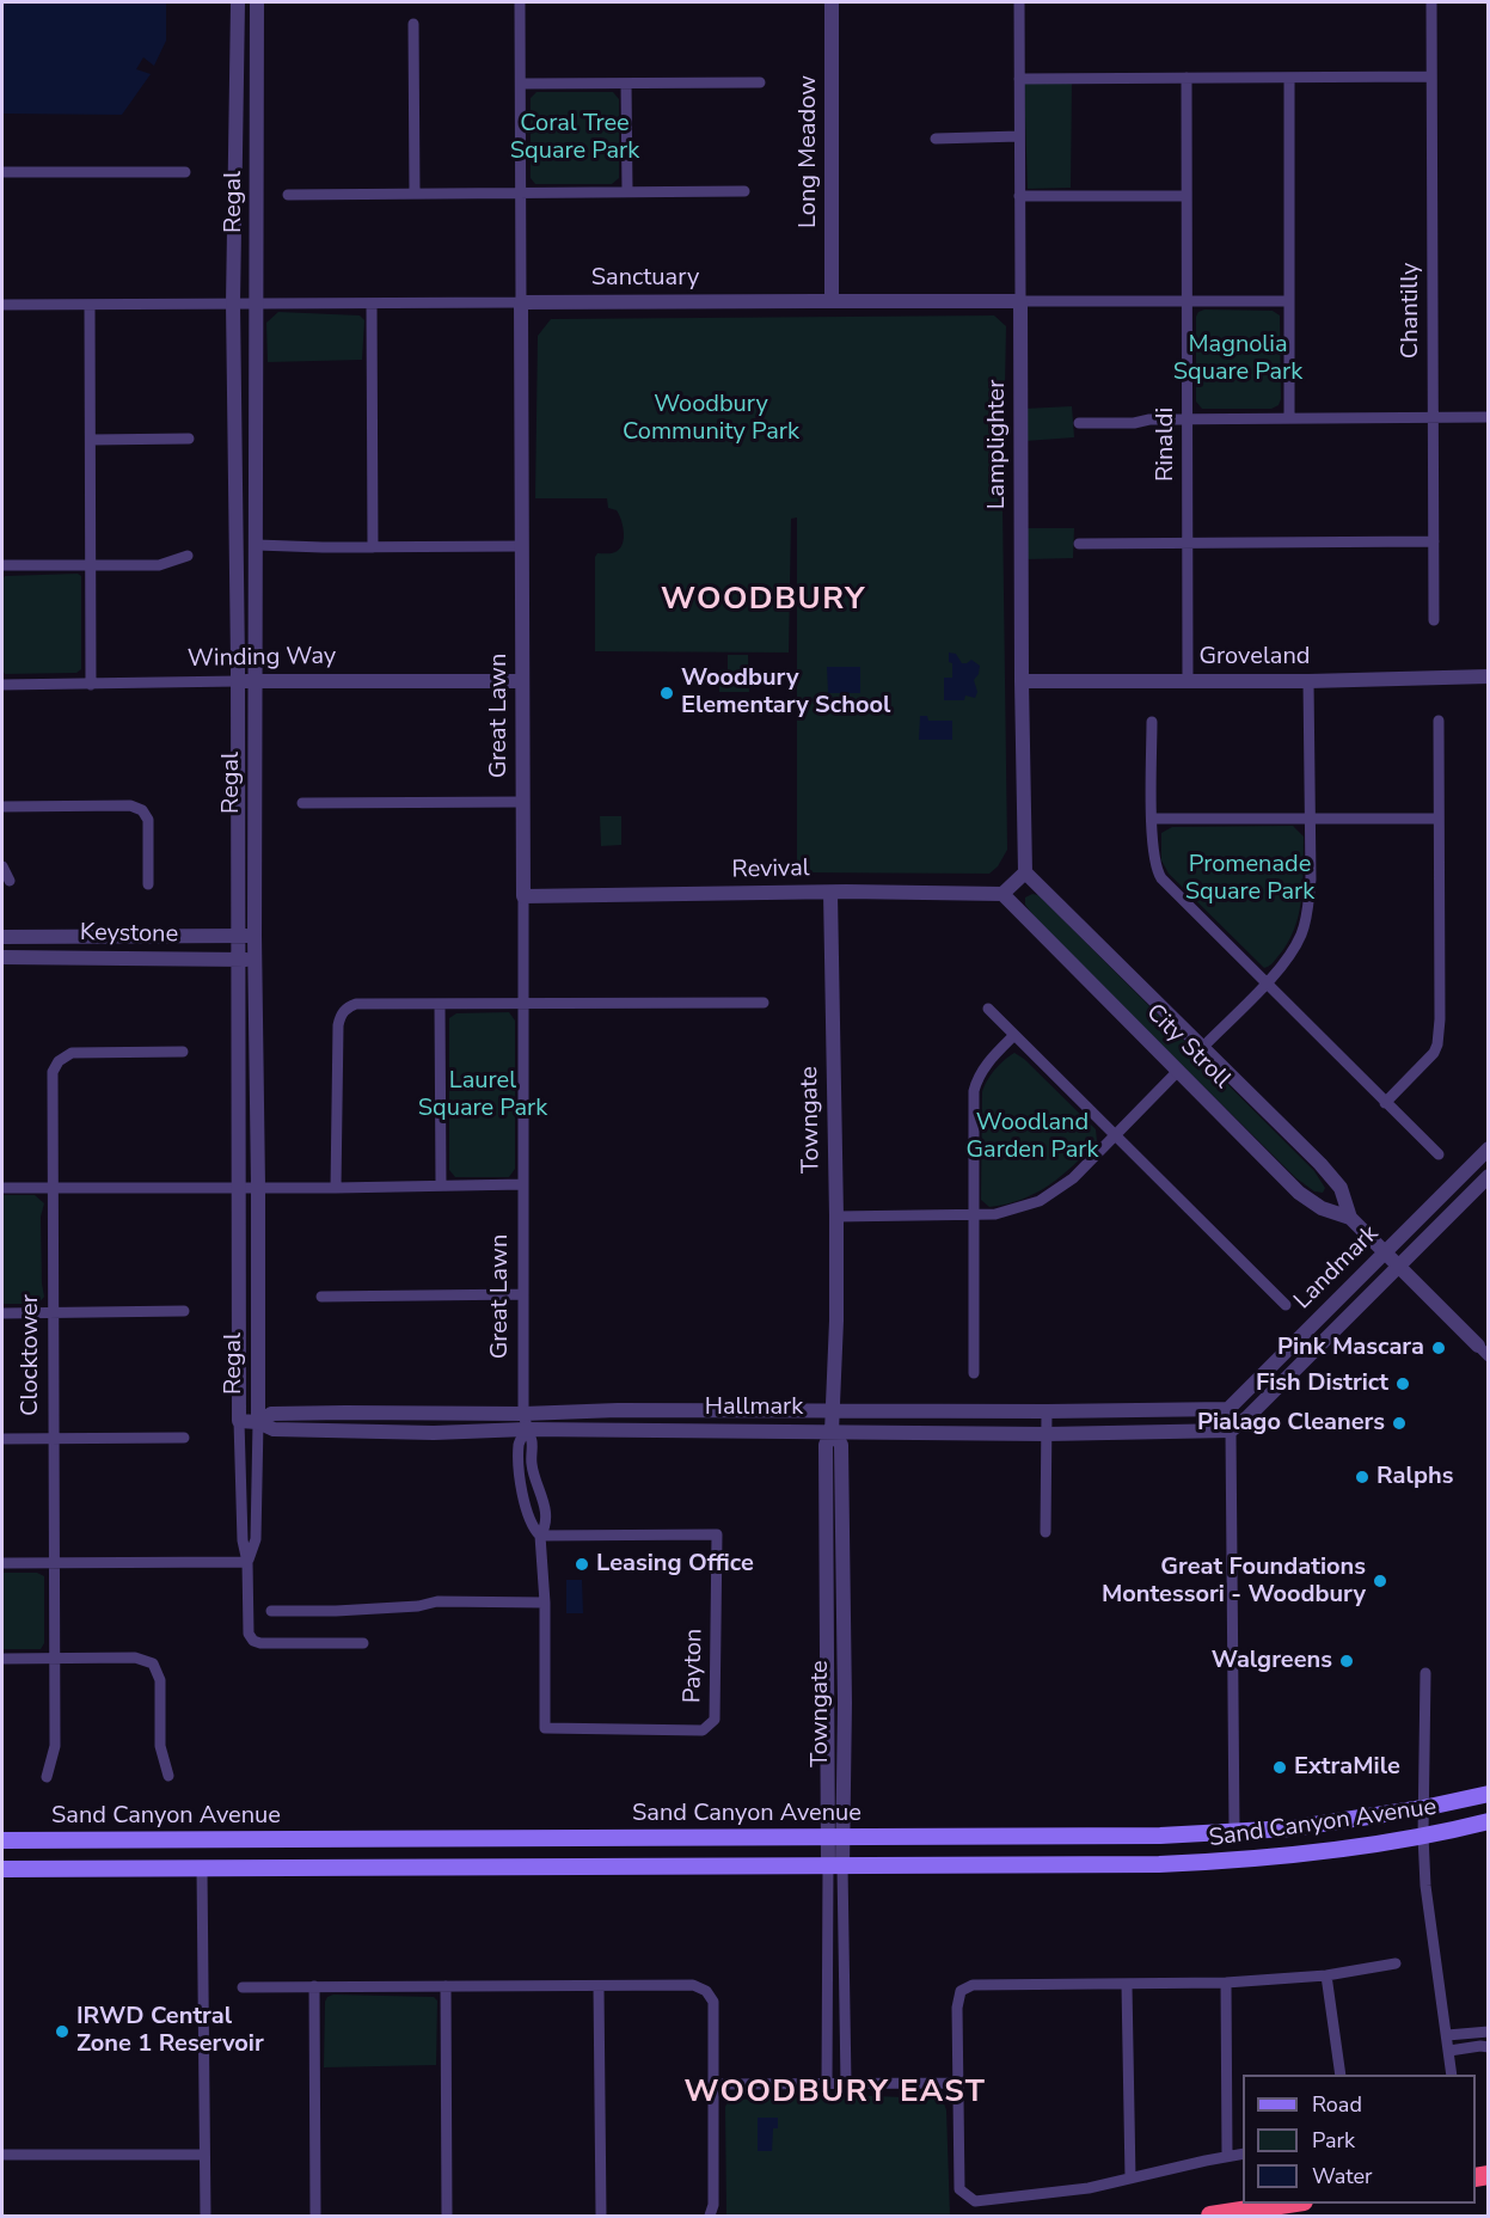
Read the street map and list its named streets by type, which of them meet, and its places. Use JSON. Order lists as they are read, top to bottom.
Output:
{
  "streets": {
    "main road": ["Sand Canyon Avenue"],
    "street": [
      "Long Meadow",
      "Regal",
      "Sanctuary",
      "Chantilly",
      "Lamplighter",
      "Rinaldi",
      "Groveland",
      "Winding Way",
      "Great Lawn",
      "Revival",
      "Keystone",
      "City Stroll",
      "Towngate",
      "Landmark",
      "Clocktower",
      "Hallmark",
      "Payton"
    ]
  },
  "crossings": [
    ["Long Meadow", "Sanctuary"],
    ["Regal", "Sanctuary"],
    ["Regal", "Winding Way"],
    ["Regal", "Keystone"],
    ["Regal", "Hallmark"],
    ["Sanctuary", "Lamplighter"],
    ["Sanctuary", "Rinaldi"],
    ["Sanctuary", "Great Lawn"],
    ["Lamplighter", "Groveland"],
    ["Lamplighter", "City Stroll"],
    ["Rinaldi", "Groveland"],
    ["Winding Way", "Great Lawn"],
    ["Great Lawn", "Revival"],
    ["Great Lawn", "Hallmark"],
    ["Great Lawn", "Payton"],
    ["Revival", "City Stroll"],
    ["Revival", "Towngate"],
    ["City Stroll", "Landmark"],
    ["Towngate", "Hallmark"],
    ["Towngate", "Sand Canyon Avenue"],
    ["Landmark", "Hallmark"],
    ["Hallmark", "Payton"]
  ],
  "districts": ["WOODBURY", "WOODBURY EAST"],
  "parks": [
    "Coral Tree Square Park",
    "Magnolia Square Park",
    "Woodbury Community Park",
    "Promenade Square Park",
    "Laurel Square Park",
    "Woodland Garden Park"
  ],
  "places": [
    "Woodbury Elementary School",
    "Pink Mascara",
    "Fish District",
    "Pialago Cleaners",
    "Ralphs",
    "Leasing Office",
    "Great Foundations Montessori - Woodbury",
    "Walgreens",
    "ExtraMile",
    "IRWD Central Zone 1 Reservoir"
  ],
  "legend": ["Road", "Park", "Water"]
}
